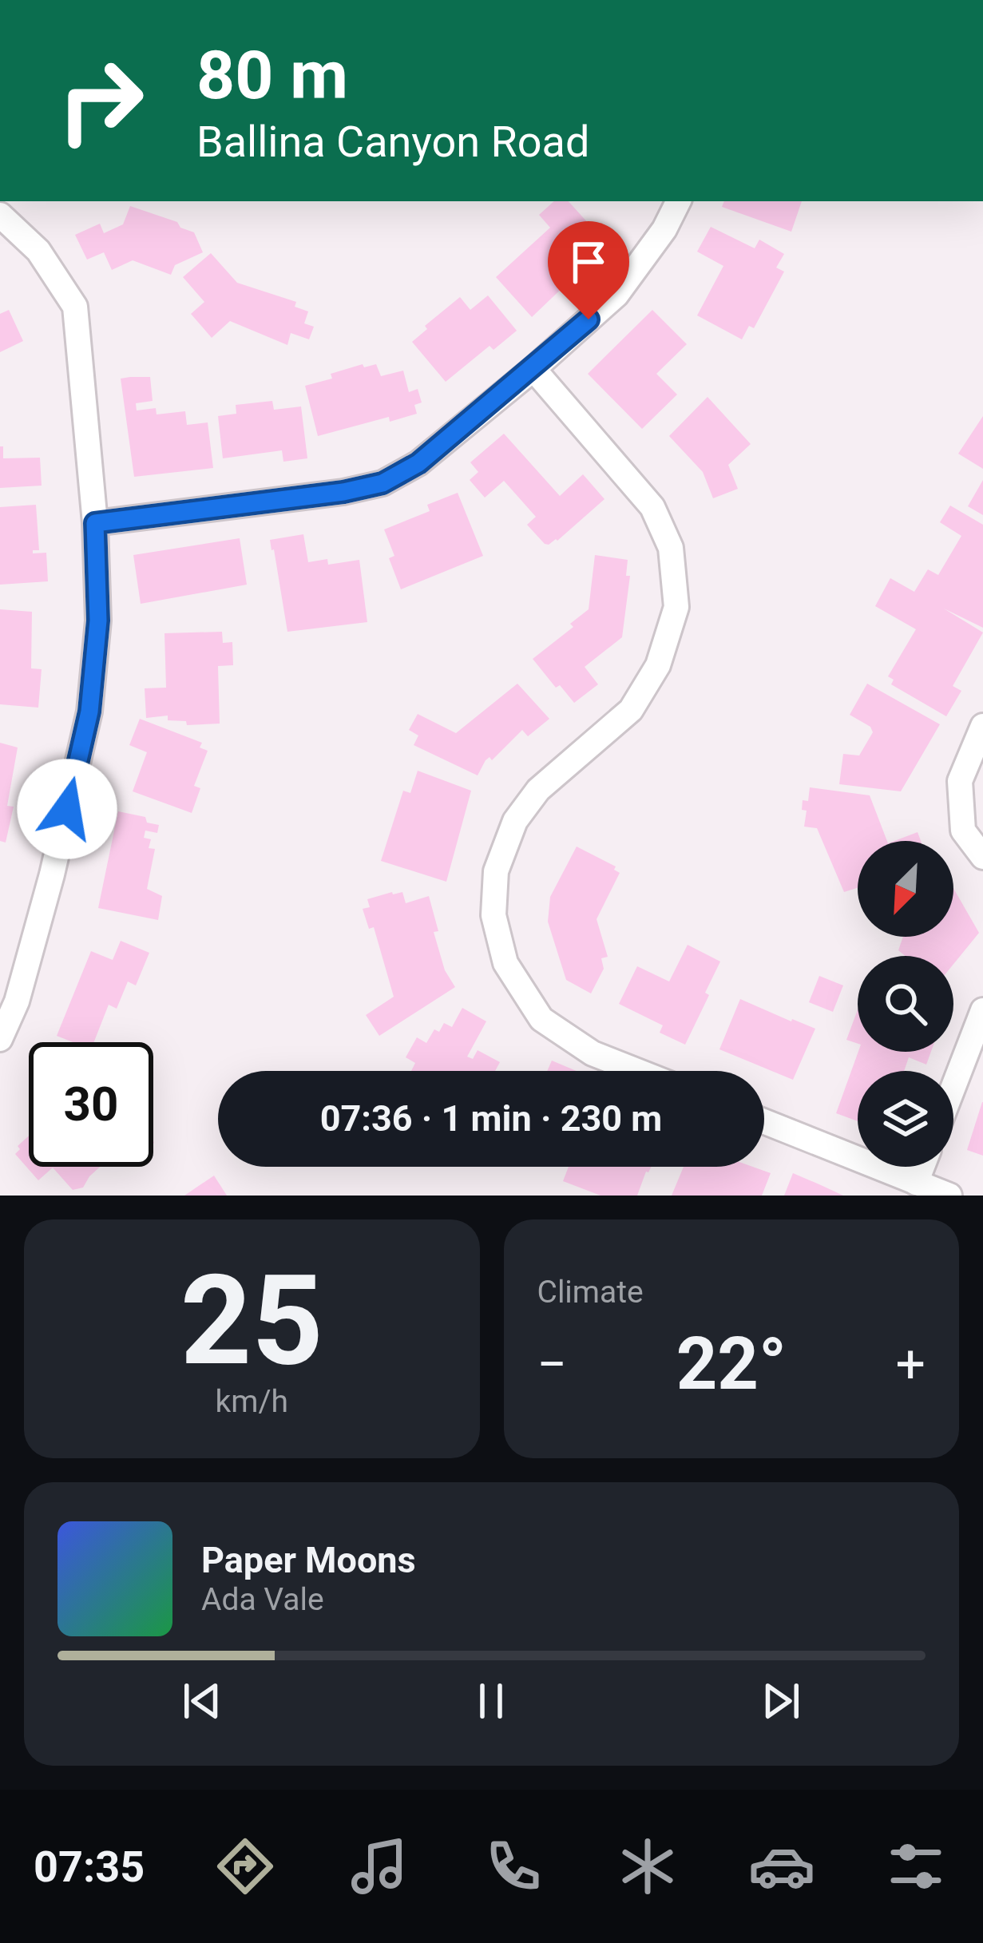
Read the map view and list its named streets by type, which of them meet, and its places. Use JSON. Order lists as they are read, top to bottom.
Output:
{
  "north": "bottom left",
  "page": {
    "turn": ["80 m", "Ballina Canyon Road"],
    "limit": "30",
    "trip": "07:36 · 1 min · 230 m",
    "tile": [
      ["25", "km/h"],
      "Climate"
    ],
    "heat": ["−", "22°", "+"],
    "song": ["Paper Moons", "Ada Vale"],
    "tabs": "07:35"
  }
}
